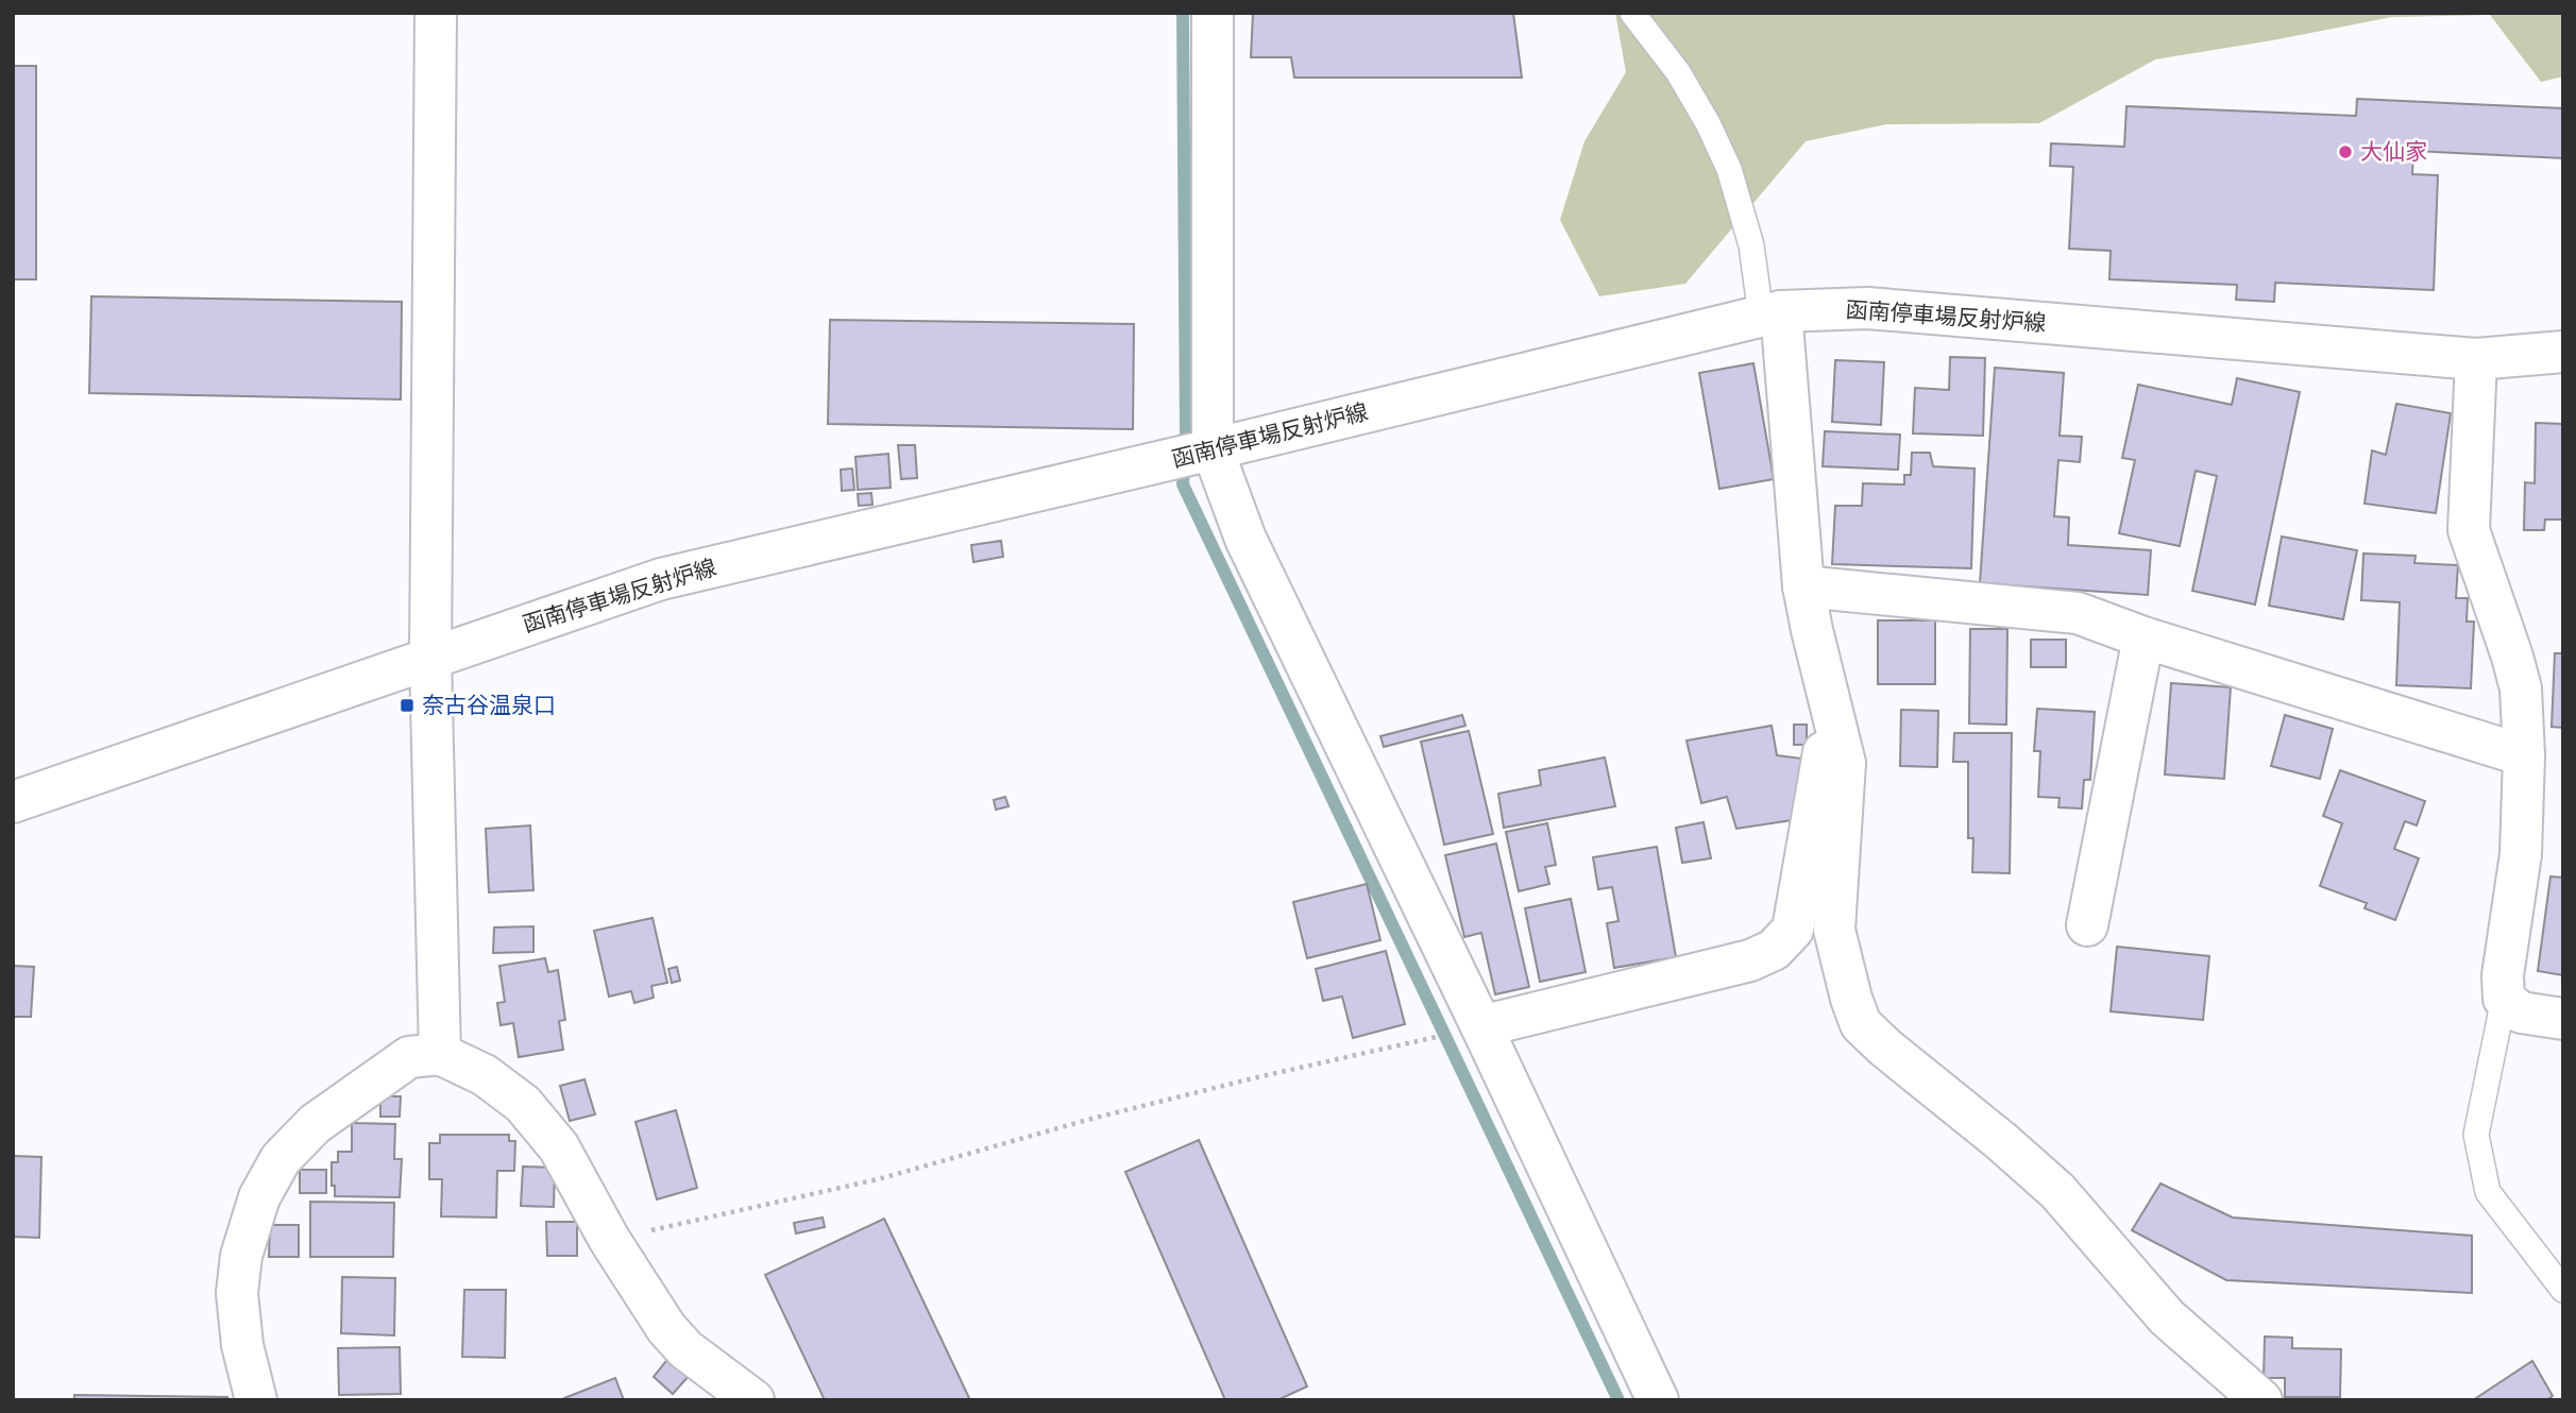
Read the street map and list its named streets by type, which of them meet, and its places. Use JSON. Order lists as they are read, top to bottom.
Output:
{
  "streets": {
    "street": ["函南停車場反射炉線"]
  },
  "places": {
    "other": ["大仙家"],
    "transit": ["奈古谷温泉口"]
  }
}
